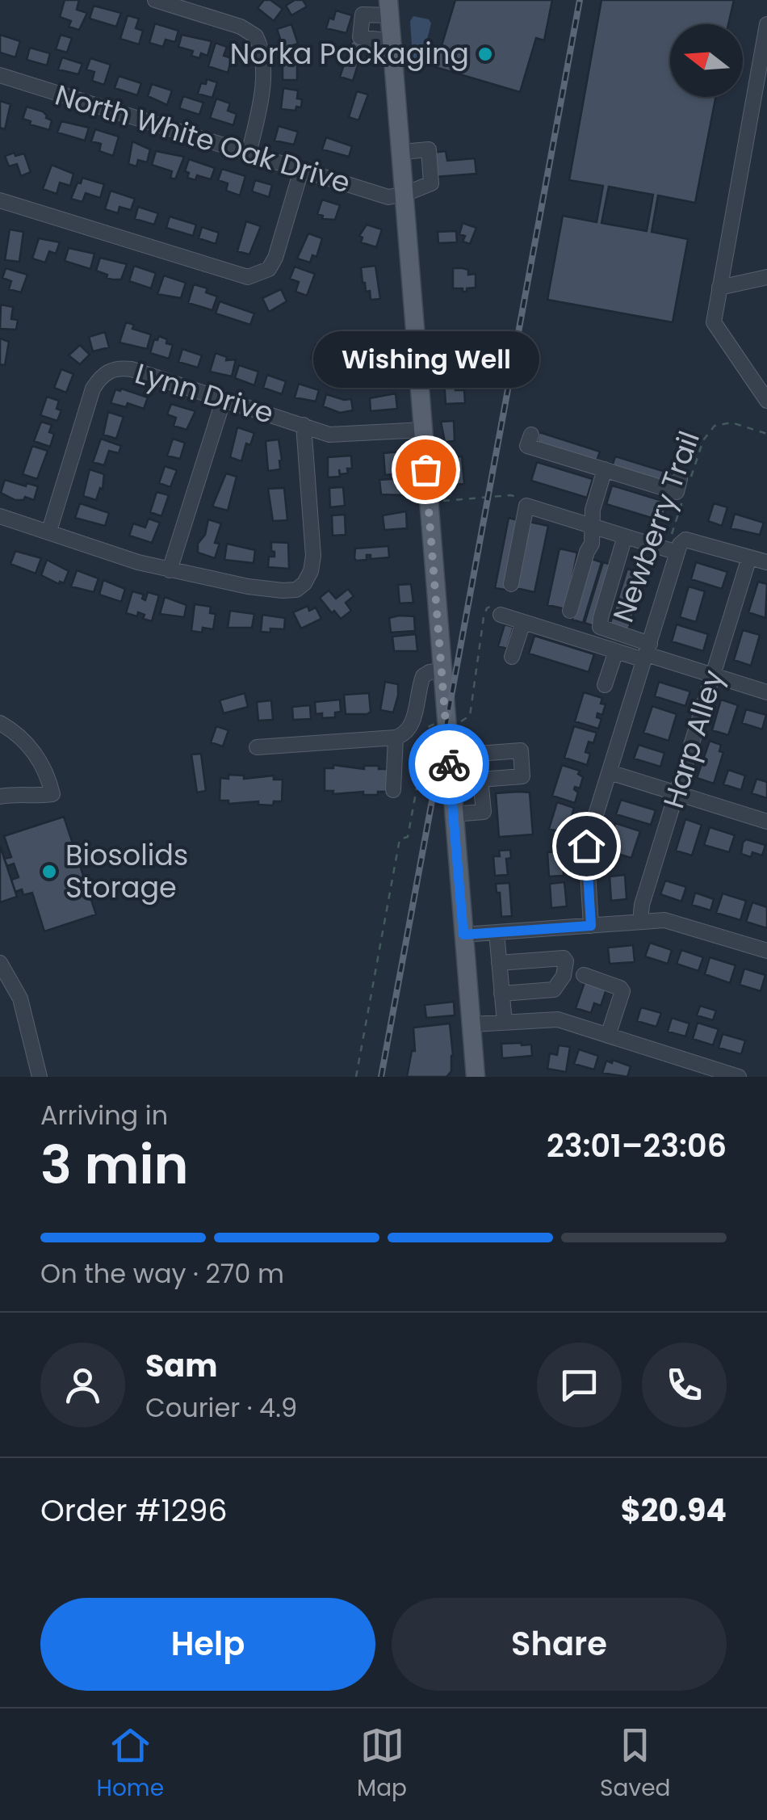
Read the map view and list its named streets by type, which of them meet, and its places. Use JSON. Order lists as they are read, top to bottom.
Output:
{
  "streets": {
    "street": ["North White Oak Drive", "Lynn Drive", "Harp Alley"],
    "path": ["Newberry Trail"]
  },
  "places": ["Norka Packaging", "Wishing Well", "Biosolids Storage"],
  "north": "left",
  "page": {
    "bubble": "Wishing Well",
    "heading": ["3 min", "Arriving in", "23:01–23:06"],
    "panel": [
      "Sam",
      "Courier · 4.9",
      "Order #1296",
      "$20.94"
    ],
    "bar": "On the way · 270 m",
    "buttons": ["Help", "Share"],
    "tabs": ["Home", "Map", "Saved"]
  }
}
